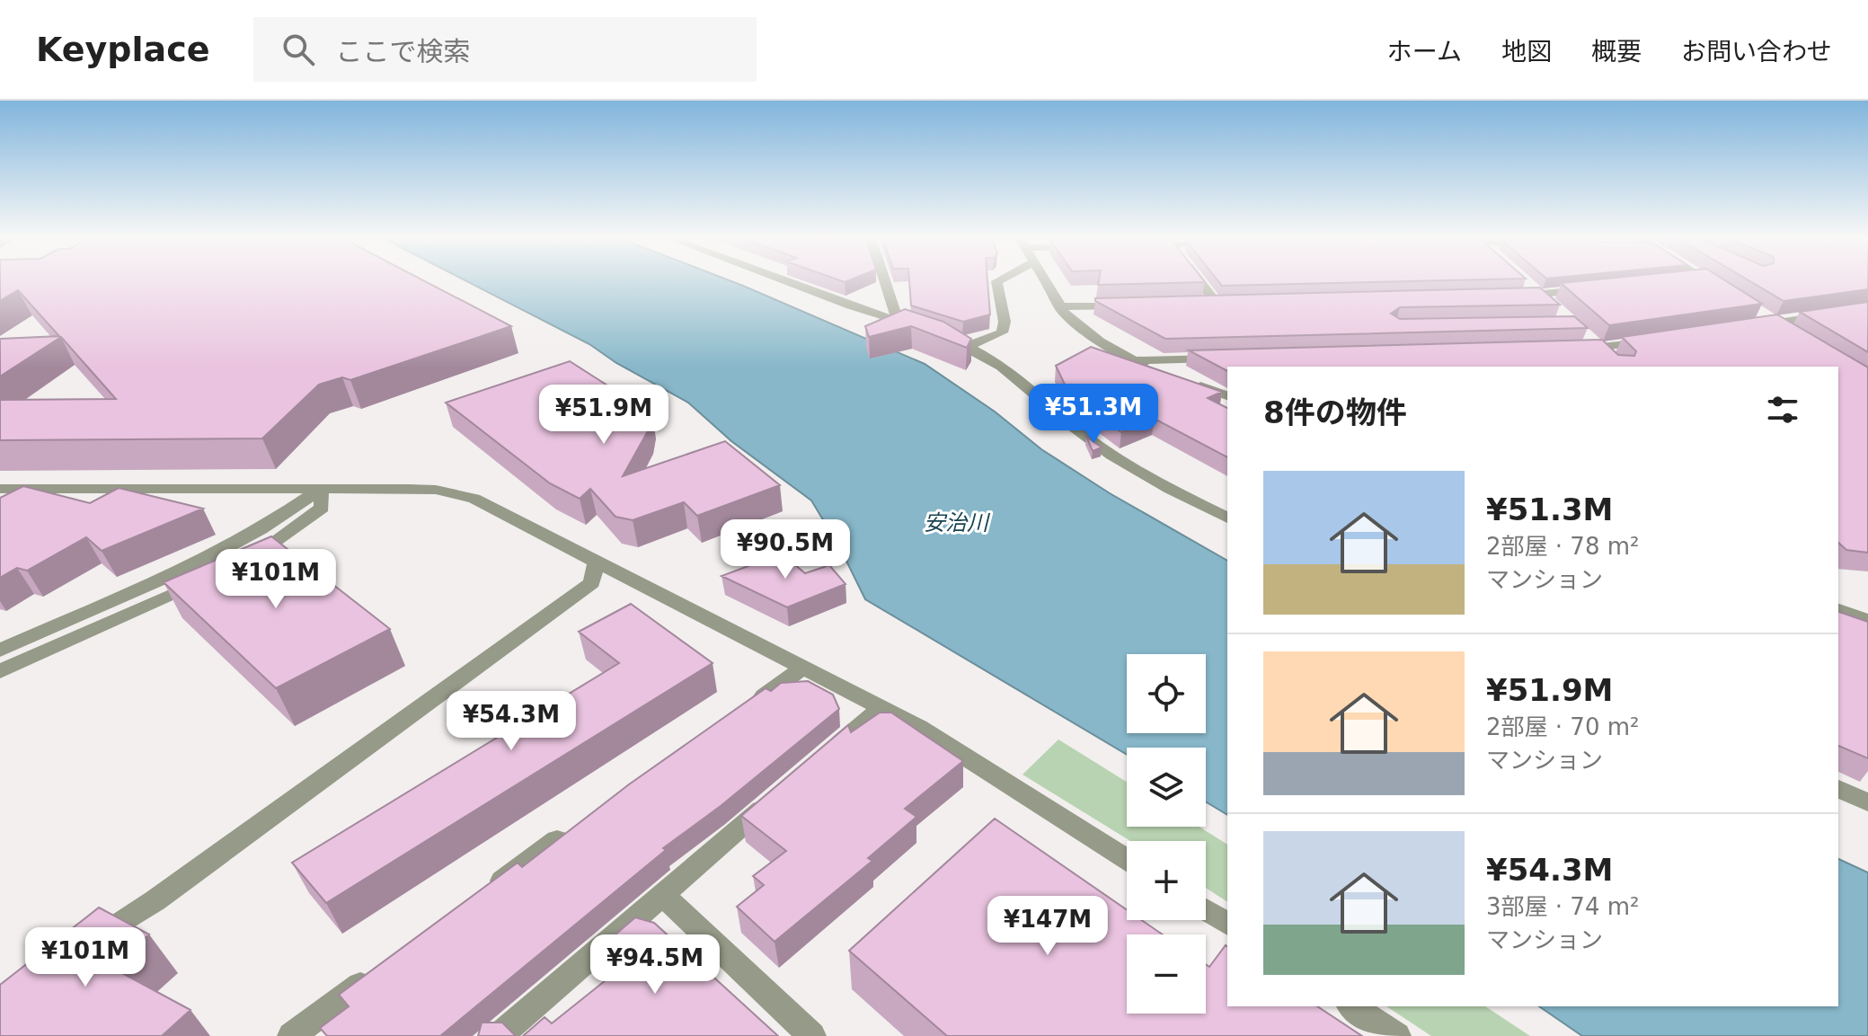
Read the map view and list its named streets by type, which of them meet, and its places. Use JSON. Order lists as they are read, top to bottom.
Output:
{
  "water": ["安治川"],
  "page": {
    "header": "Keyplace",
    "search": "ここで検索",
    "nav": [
      "ホーム",
      "地図",
      "概要",
      "お問い合わせ"
    ],
    "heading": "8件の物件",
    "price": [
      "¥51.3M",
      "¥51.9M",
      "¥90.5M",
      "¥101M",
      "¥54.3M",
      "¥147M",
      "¥101M",
      "¥94.5M"
    ],
    "list": [
      {
        "name": "¥51.3M",
        "note": "2部屋 · 78 m² · マンション"
      },
      {
        "name": "¥51.9M",
        "note": "2部屋 · 70 m² · マンション"
      },
      {
        "name": "¥54.3M",
        "note": "3部屋 · 74 m² · マンション"
      }
    ],
    "map_buttons": ["+", "−"]
  }
}
